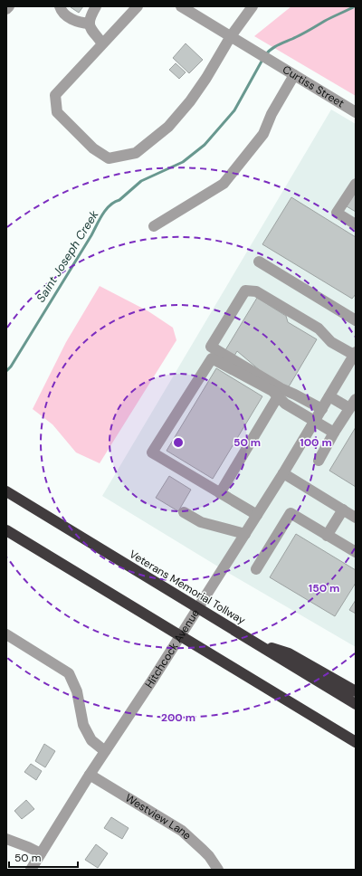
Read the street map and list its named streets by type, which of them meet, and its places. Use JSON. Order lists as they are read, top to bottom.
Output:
{
  "streets": {
    "highway": ["Veterans Memorial Tollway"],
    "street": ["Curtiss Street", "Hitchcock Avenue", "Westview Lane"]
  },
  "crossings": [
    ["Hitchcock Avenue", "Westview Lane"]
  ],
  "water": ["Saint Joseph Creek"],
  "scale_bar": "50 m",
  "rings": [
    "50 m",
    "100 m",
    "150 m",
    "200 m"
  ]
}
